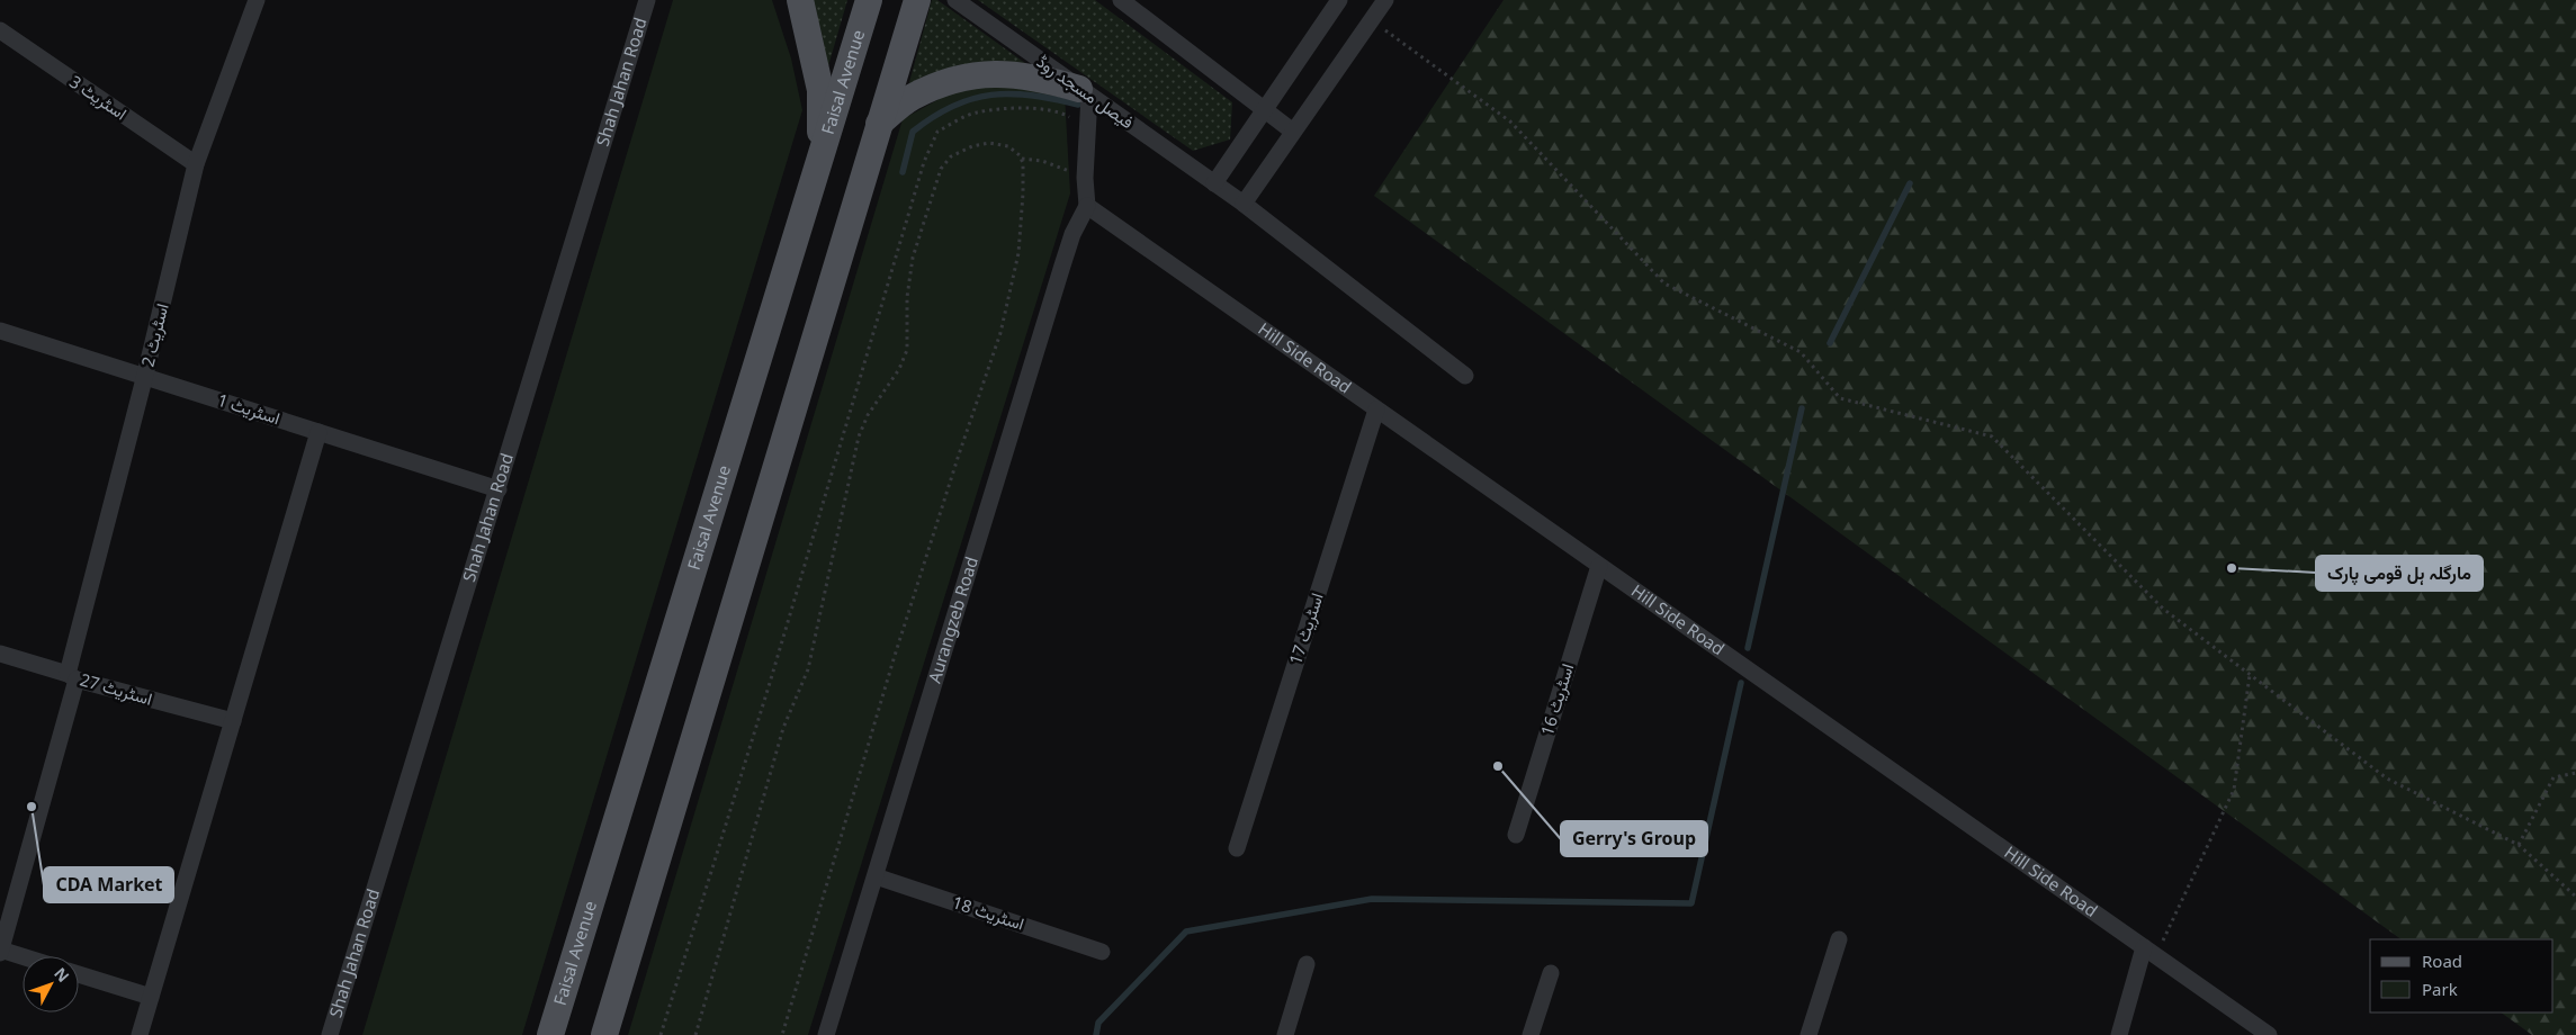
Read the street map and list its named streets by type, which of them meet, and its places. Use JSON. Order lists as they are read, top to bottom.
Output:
{
  "streets": {
    "main road": ["Faisal Avenue"],
    "street": [
      "Shah Jahan Road",
      "فیصل مسجد روڈ",
      "اسٹریٹ 3",
      "اسٹریٹ 2",
      "Hill Side Road",
      "اسٹریٹ 1",
      "Aurangzeb Road",
      "اسٹریٹ 17",
      "اسٹریٹ 27",
      "اسٹریٹ 16",
      "اسٹریٹ 18"
    ]
  },
  "crossings": [
    ["Shah Jahan Road", "اسٹریٹ 1"],
    ["اسٹریٹ 3", "اسٹریٹ 2"],
    ["اسٹریٹ 2", "اسٹریٹ 1"],
    ["اسٹریٹ 2", "اسٹریٹ 27"],
    ["Hill Side Road", "Aurangzeb Road"],
    ["Hill Side Road", "اسٹریٹ 17"],
    ["Hill Side Road", "اسٹریٹ 16"],
    ["Aurangzeb Road", "اسٹریٹ 18"]
  ],
  "places": ["مارگلہ ہل قومی پارک", "Gerry's Group", "CDA Market"],
  "legend": ["Road", "Park"],
  "north": "top right"
}
